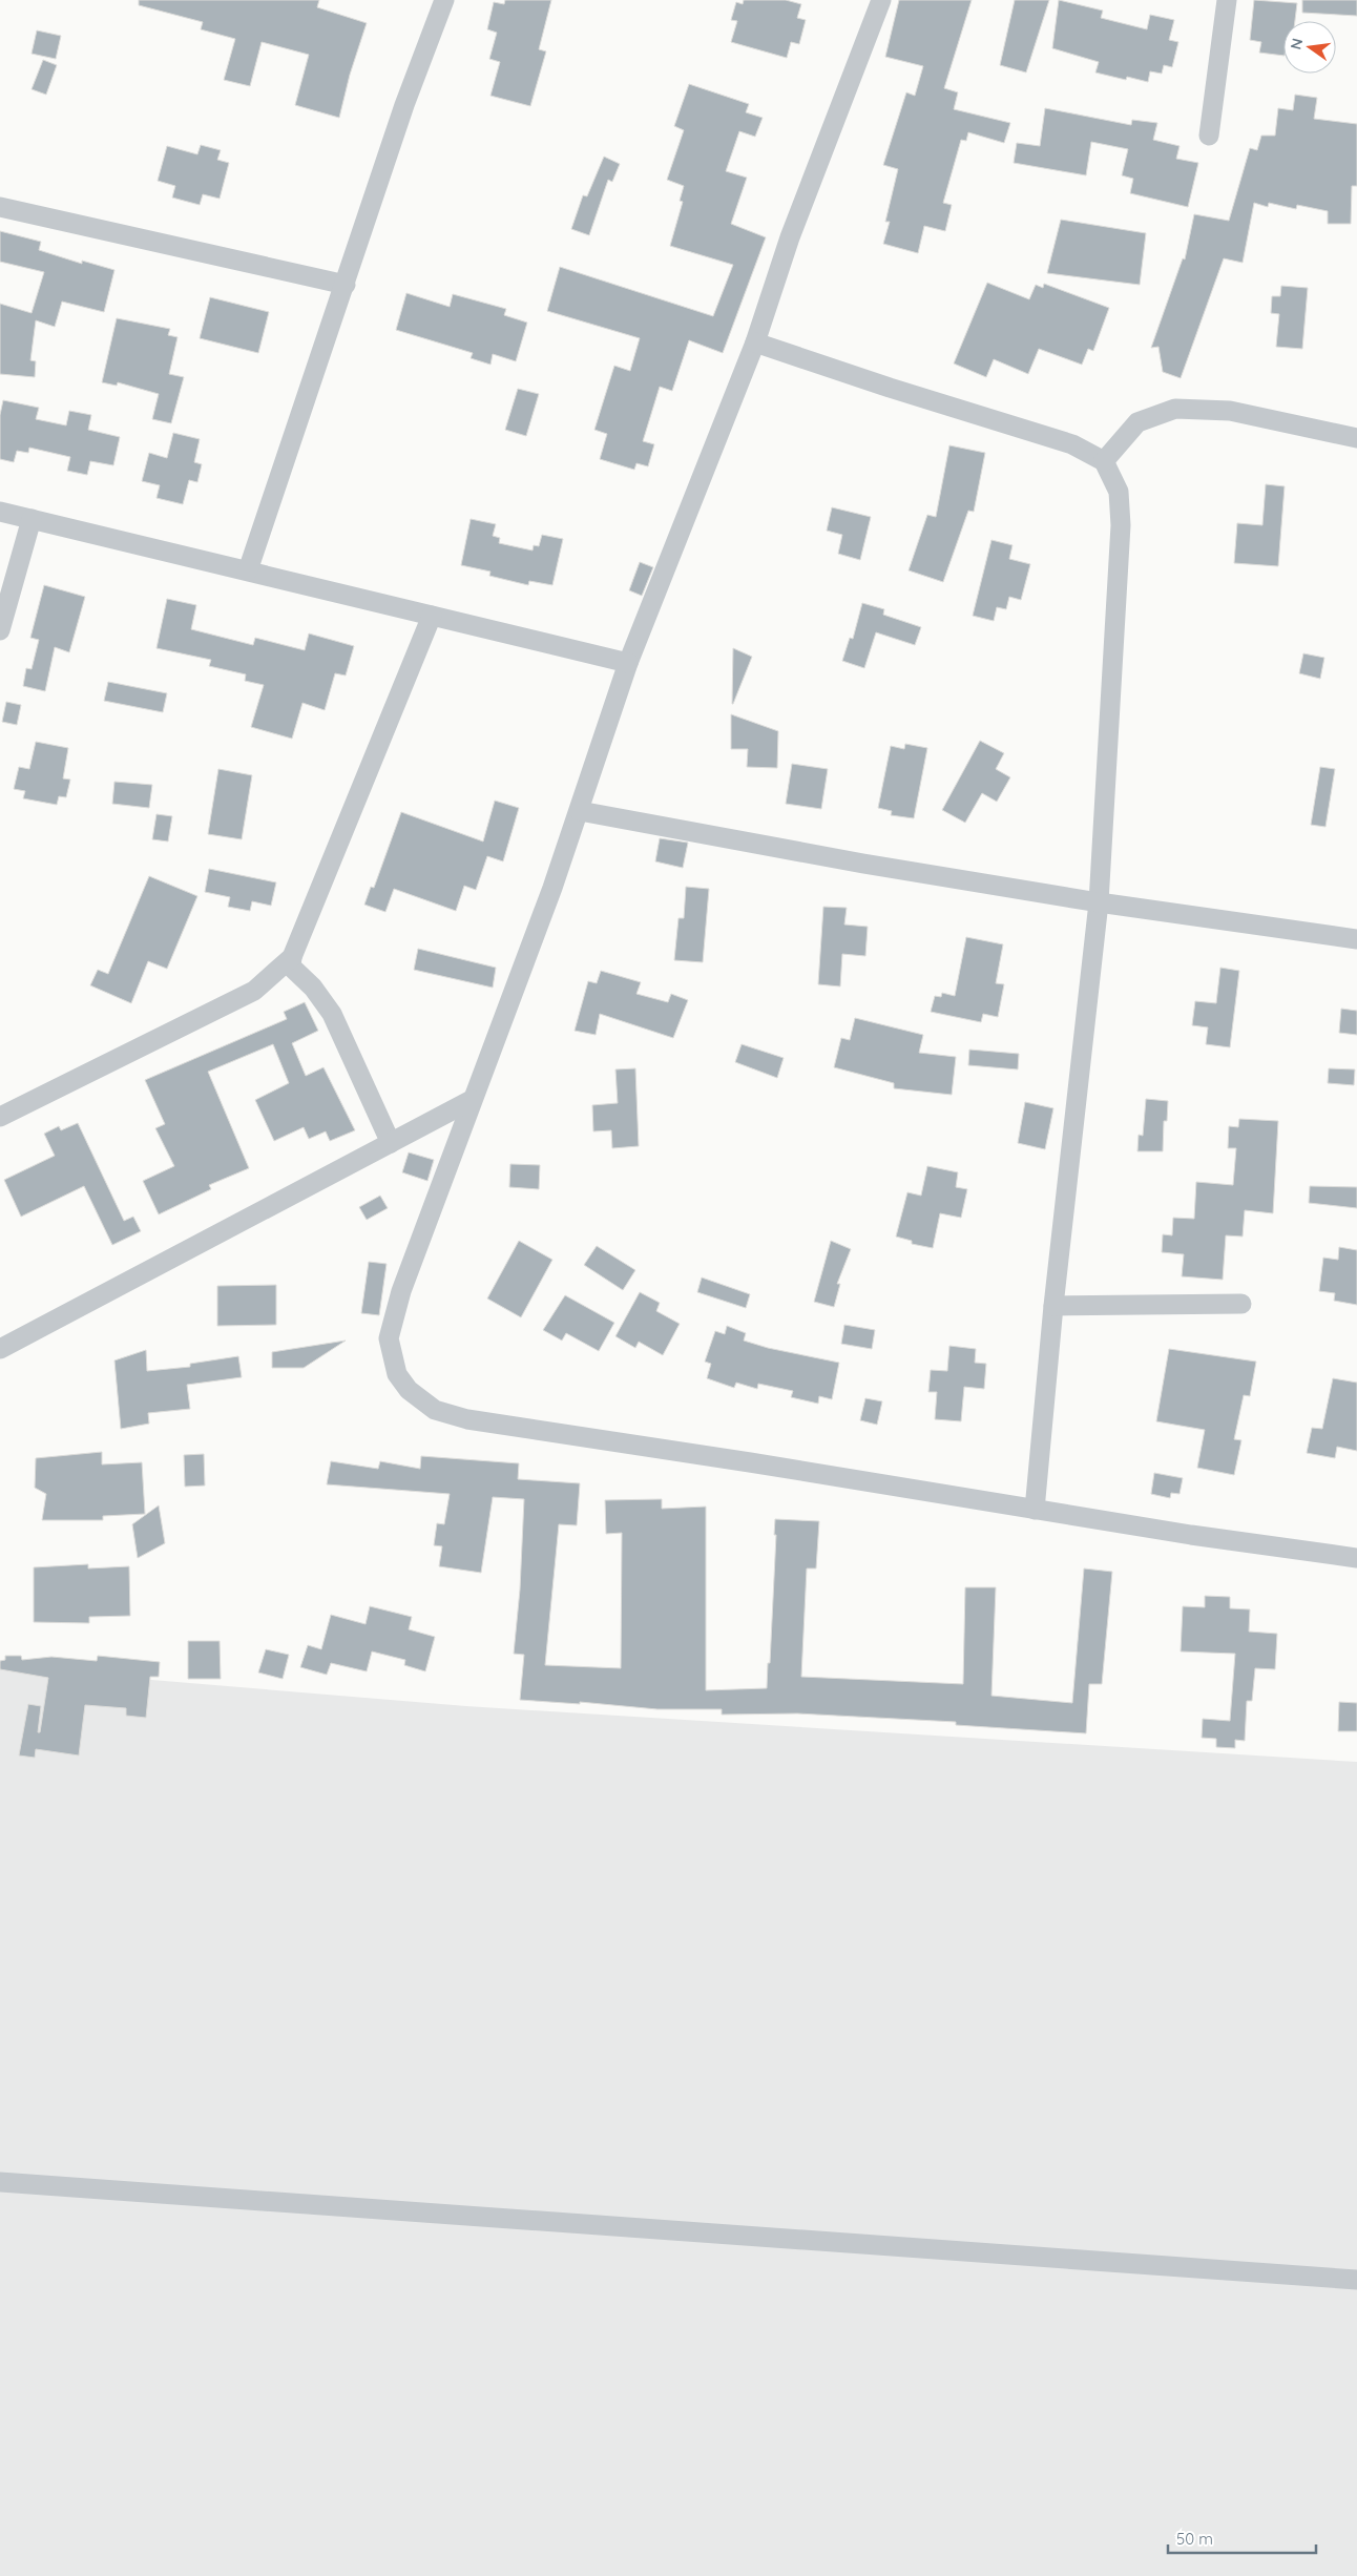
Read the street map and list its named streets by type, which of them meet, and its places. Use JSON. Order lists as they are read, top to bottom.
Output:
{
  "scale_bar": "50 m",
  "north": "left"
}
